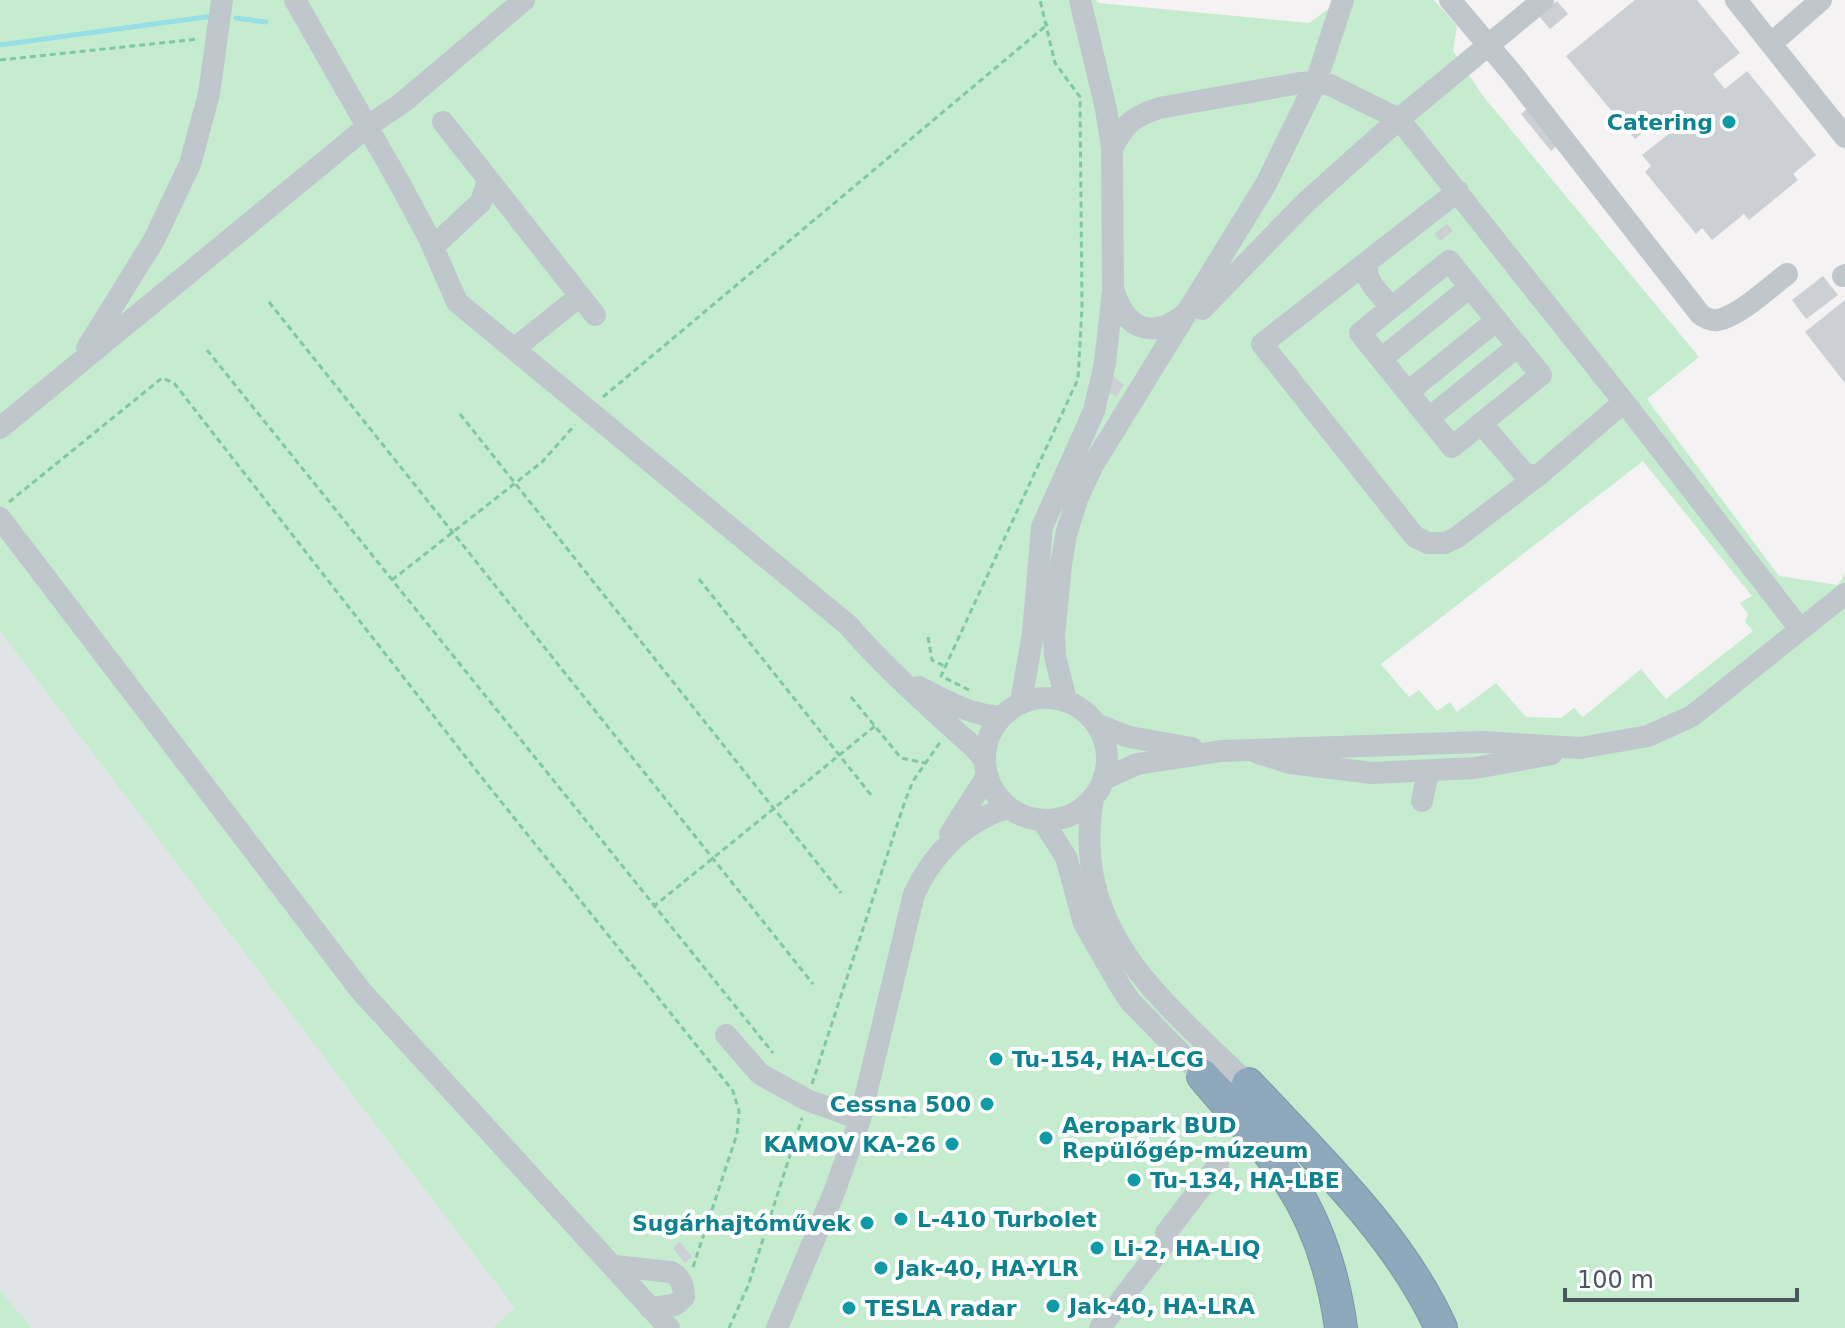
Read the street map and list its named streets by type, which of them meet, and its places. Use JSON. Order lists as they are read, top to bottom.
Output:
{
  "places": [
    "Catering",
    "Tu-154, HA-LCG",
    "Cessna 500",
    "Aeropark BUD Repülőgép-múzeum",
    "KAMOV KA-26",
    "Tu-134, HA-LBE",
    "L-410 Turbolet",
    "Sugárhajtóművek",
    "Li-2, HA-LIQ",
    "Jak-40, HA-YLR",
    "Jak-40, HA-LRA",
    "TESLA radar"
  ],
  "scale_bar": "100 m"
}
